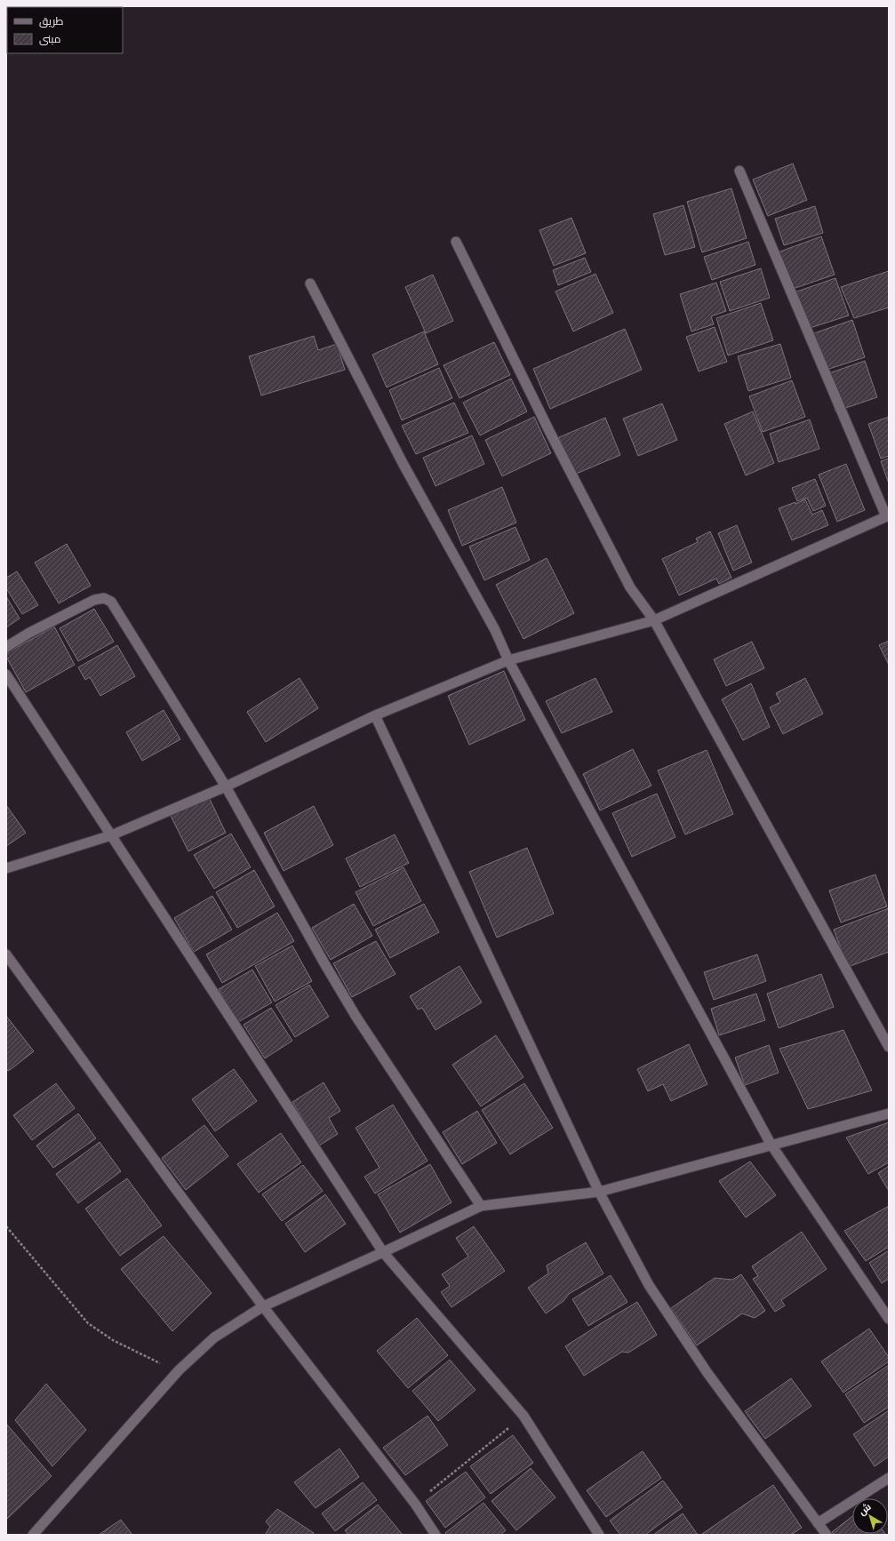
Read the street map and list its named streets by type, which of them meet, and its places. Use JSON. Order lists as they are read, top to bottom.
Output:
{
  "legend": ["طريق", "مبنى"],
  "north": "top left"
}
